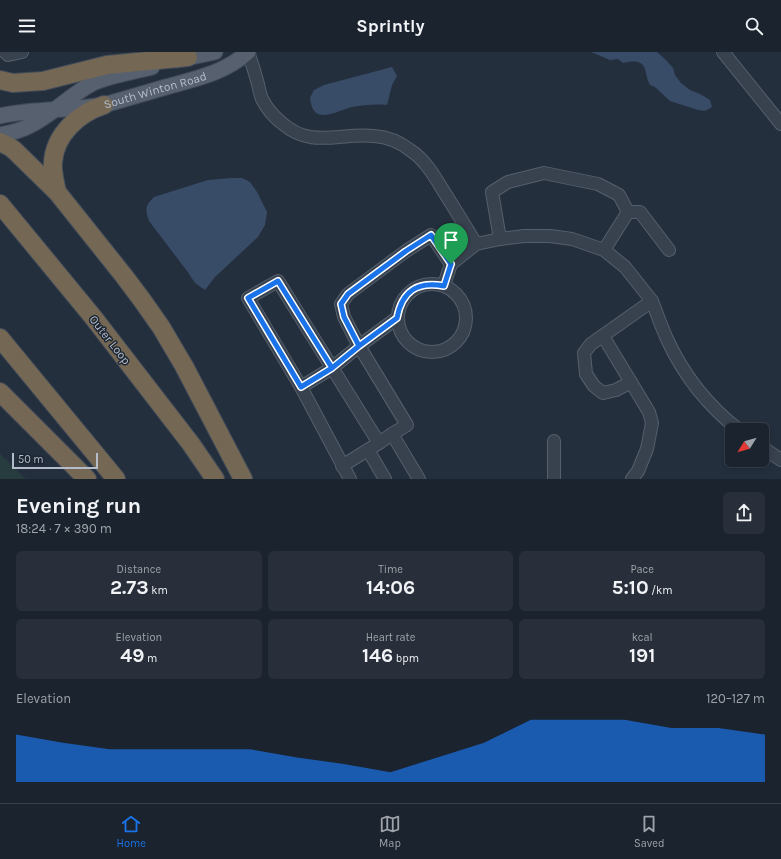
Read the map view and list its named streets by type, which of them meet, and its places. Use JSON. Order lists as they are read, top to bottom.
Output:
{
  "streets": {
    "highway": ["Outer Loop"],
    "main road": ["South Winton Road"]
  },
  "scale_bar": "50 m",
  "north": "bottom left",
  "page": {
    "header": "Sprintly",
    "scale": "50 m",
    "heading": ["Evening run", "18:24 · 7 × 390 m"],
    "stats": [
      ["Distance", "2.73 km"],
      ["Time", "14:06"],
      ["Pace", "5:10 /km"],
      ["Elevation", "49 m"],
      ["Heart rate", "146 bpm"],
      ["kcal", "191"]
    ],
    "chart": ["Elevation", "120–127 m"],
    "tabs": ["Home", "Map", "Saved"]
  }
}
